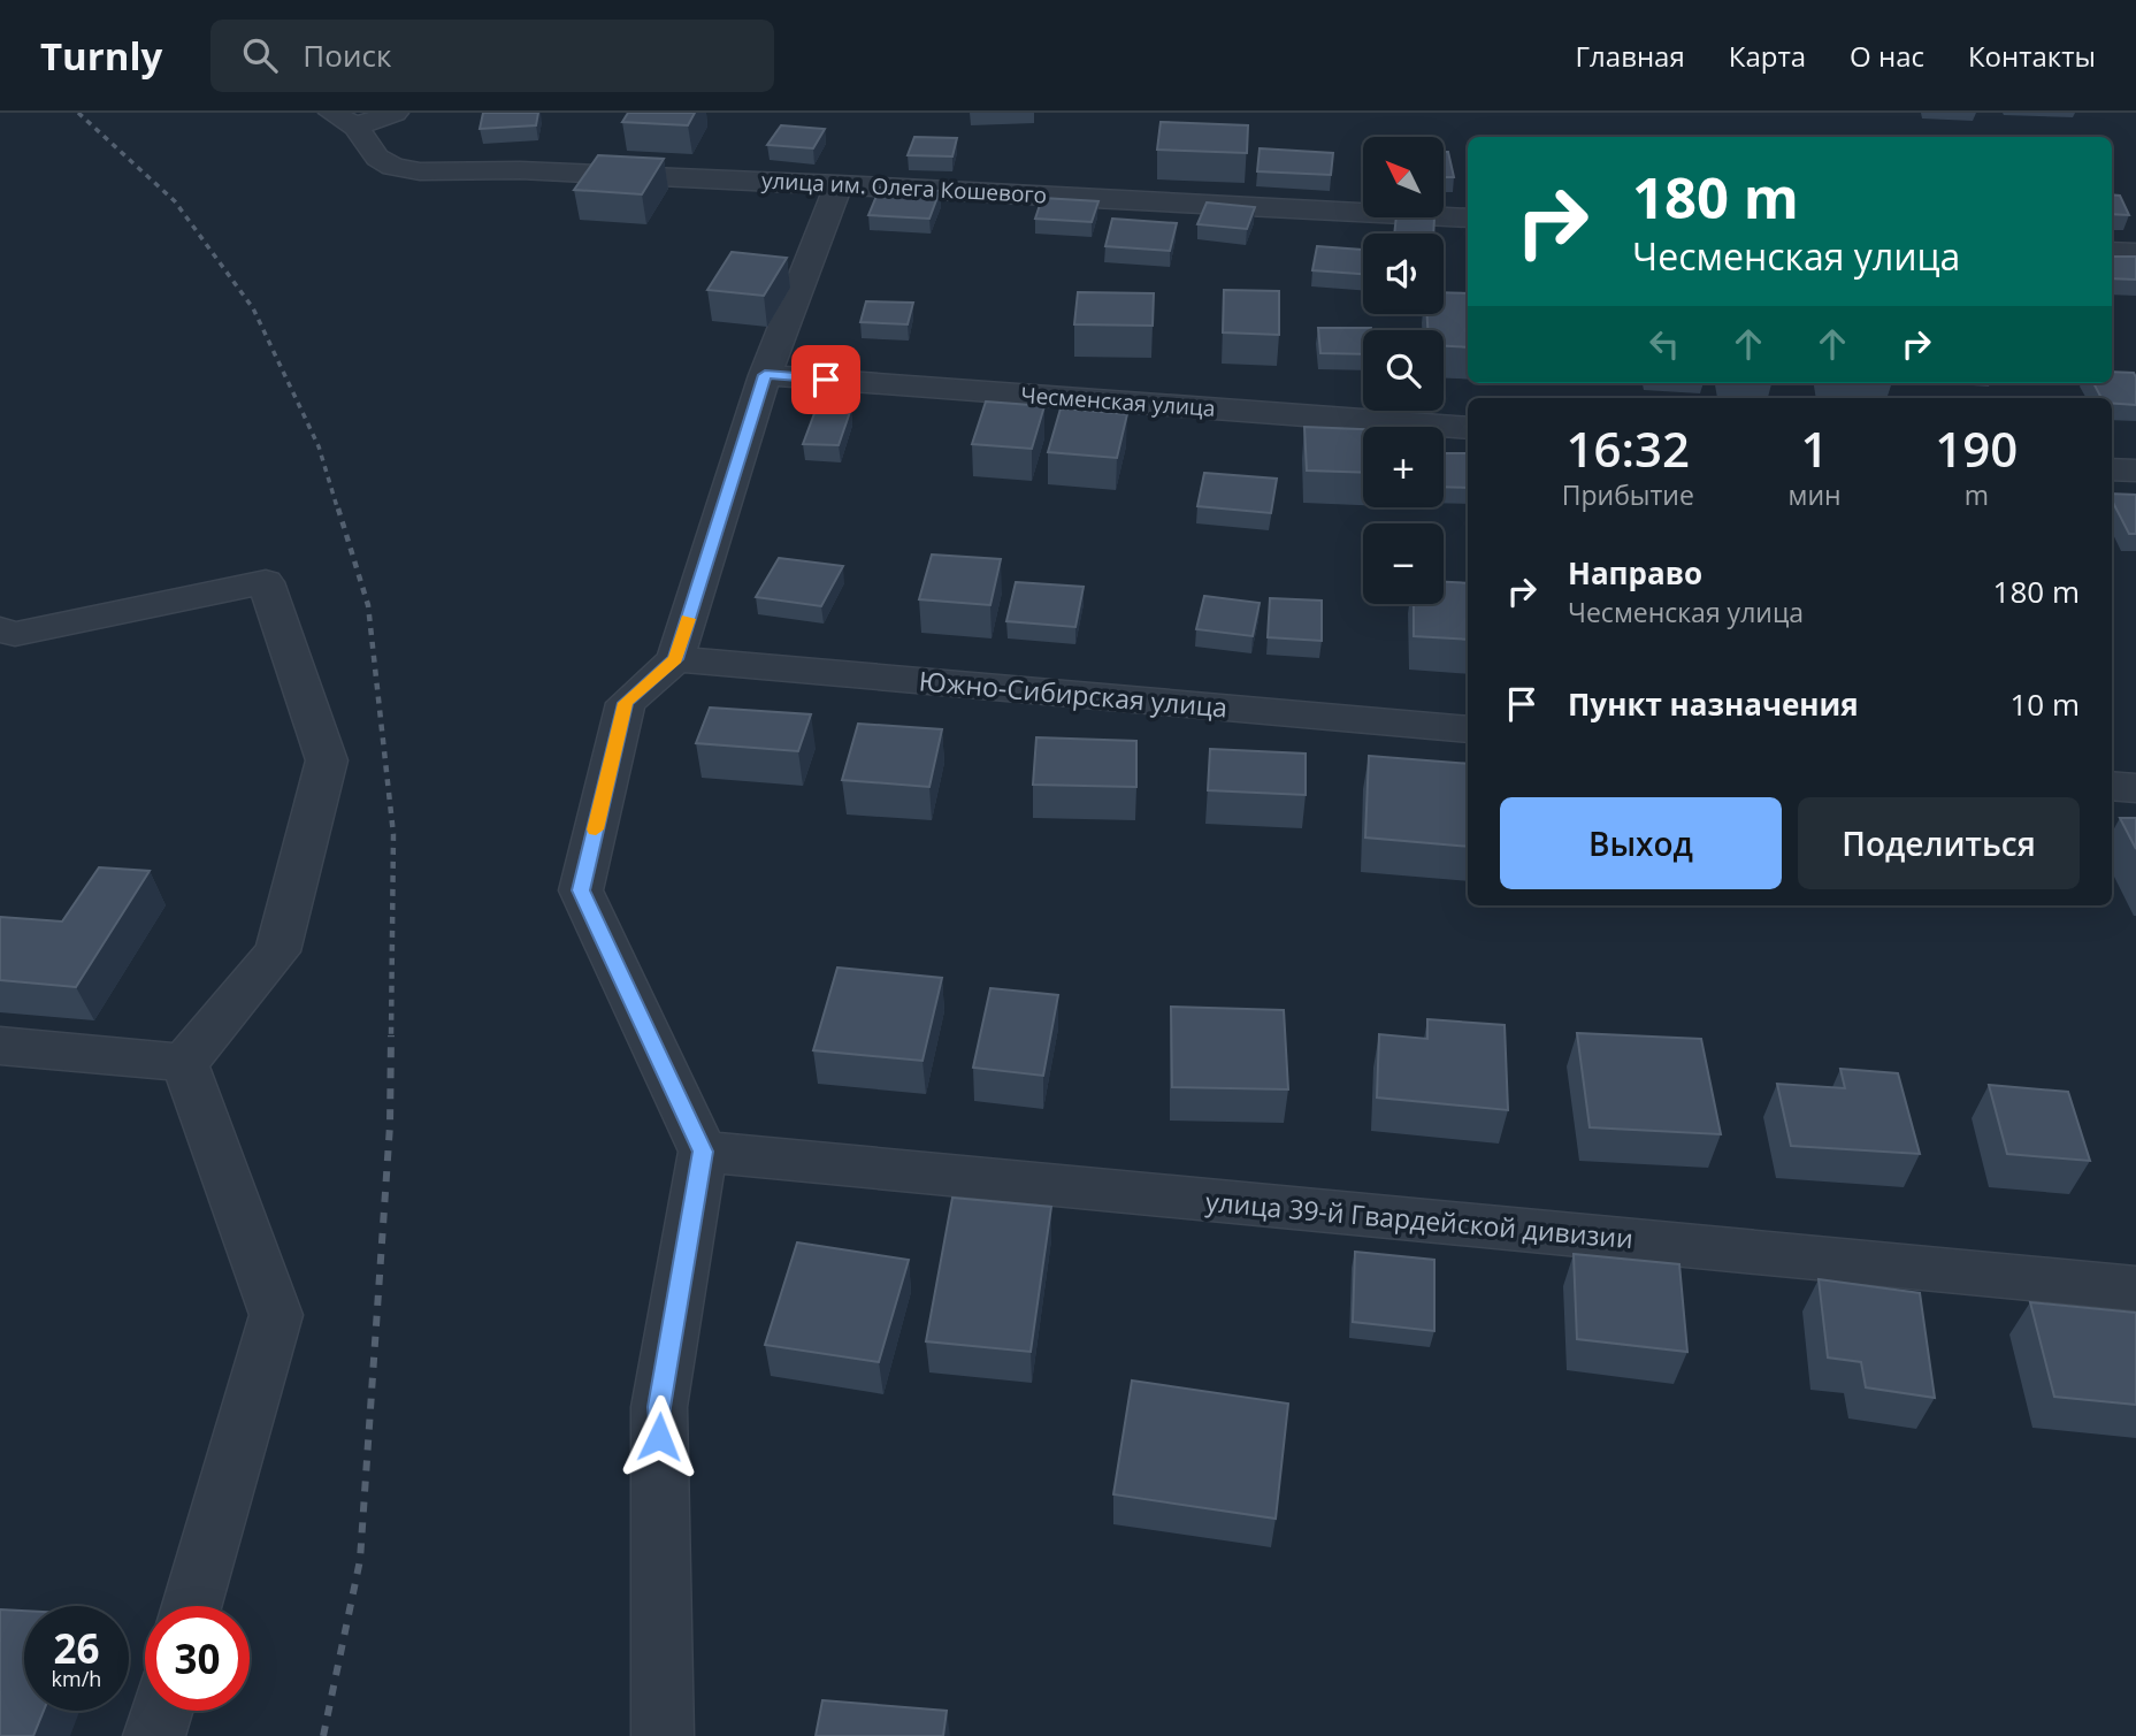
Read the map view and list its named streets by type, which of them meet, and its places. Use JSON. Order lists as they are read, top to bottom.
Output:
{
  "streets": {
    "street": [
      "улица им. Олега Кошевого",
      "Чесменская улица",
      "Южно-Сибирская улица",
      "улица 39-й Гвардейской дивизии"
    ]
  },
  "north": "top left",
  "page": {
    "header": "Turnly",
    "search": "Поиск",
    "nav": [
      "Главная",
      "Карта",
      "О нас",
      "Контакты"
    ],
    "map_buttons": ["+", "−"],
    "turn": ["180 m", "Чесменская улица"],
    "eta": [
      "16:32",
      "Прибытие",
      "1",
      "мин",
      "190",
      "m"
    ],
    "list": [
      {
        "name": "Направо",
        "note": "Чесменская улица",
        "value": "180 m"
      },
      {
        "name": "Пункт назначения",
        "value": "10 m"
      }
    ],
    "buttons": ["Выход", "Поделиться"],
    "speed": "26 km/h",
    "limit": "30"
  }
}
